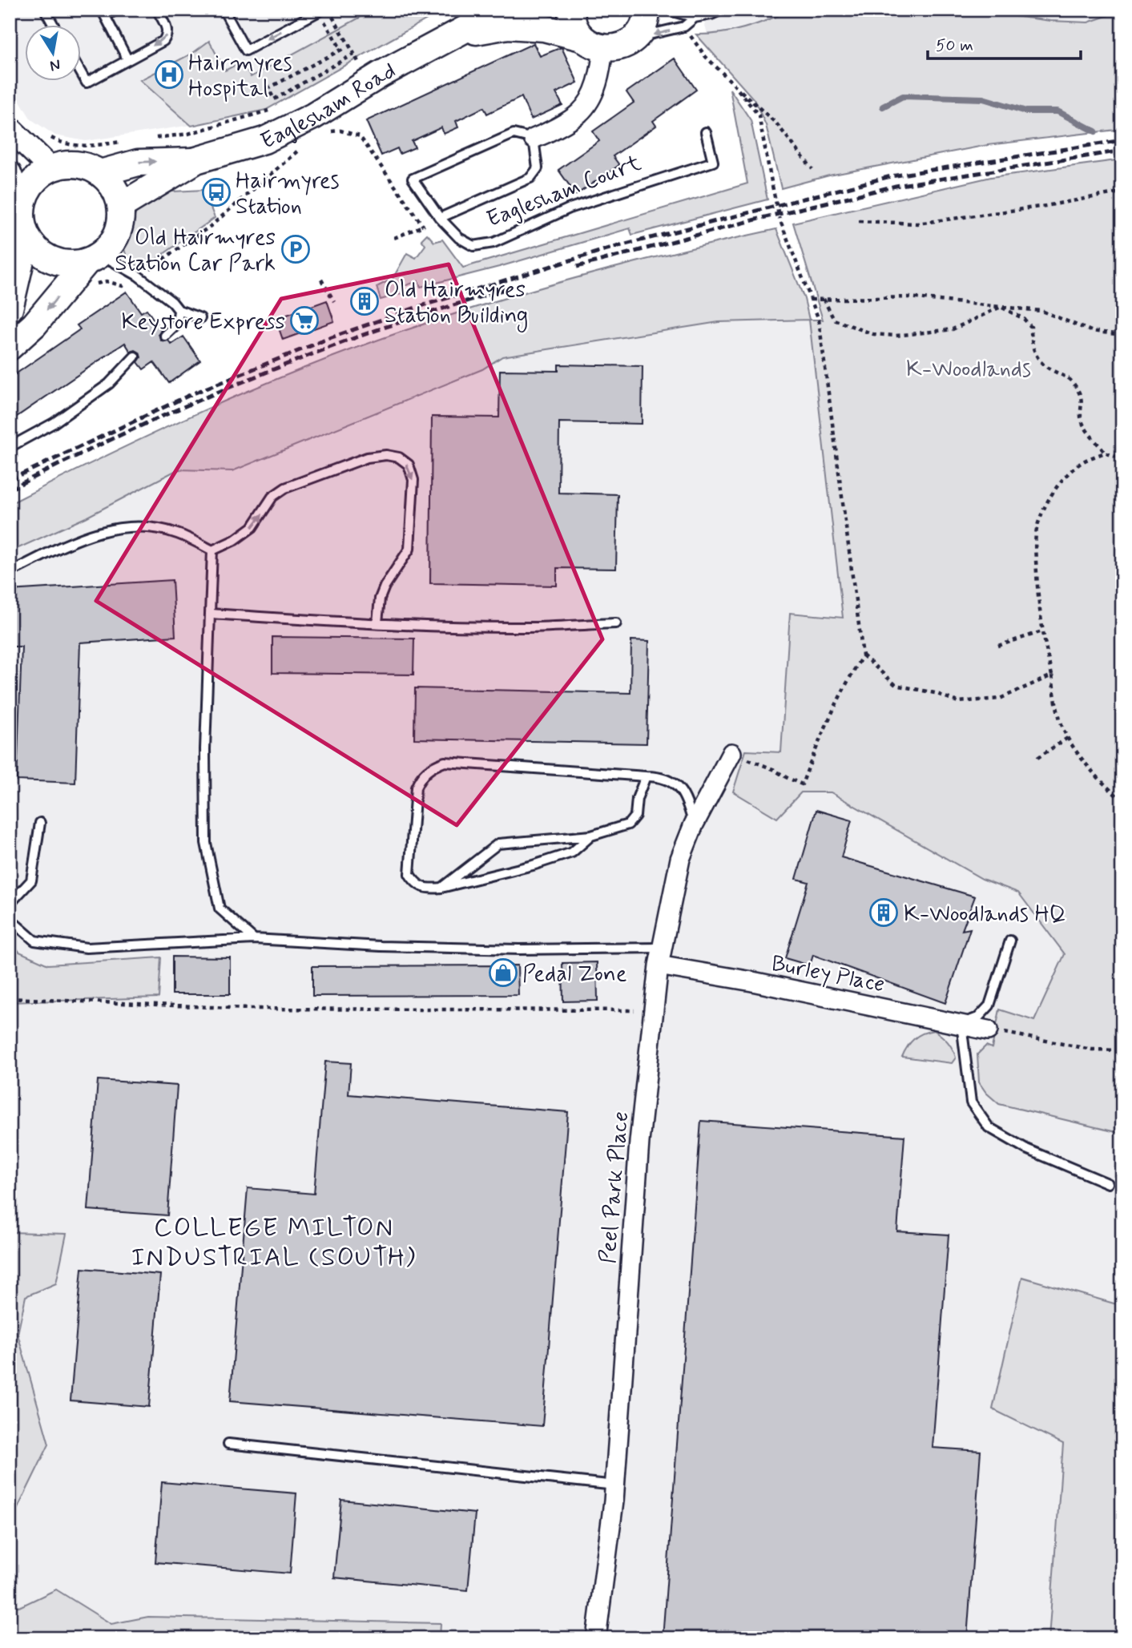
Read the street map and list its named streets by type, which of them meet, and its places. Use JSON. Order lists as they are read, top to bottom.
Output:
{
  "streets": {
    "main road": ["Eaglesham Road"],
    "street": ["Burley Place", "Peel Park Place"],
    "lane": ["Eaglesham Court"]
  },
  "crossings": [
    ["Burley Place", "Peel Park Place"]
  ],
  "districts": ["COLLEGE MILTON INDUSTRIAL (SOUTH)"],
  "parks": ["K-Woodlands"],
  "places": {
    "hospital": ["Hairmyres Hospital"],
    "bus stop": ["Hairmyres Station"],
    "parking": ["Old Hairmyres Station Car Park"],
    "building": ["Old Hairmyres Station Building", "K-Woodlands HQ"],
    "supermarket": ["Keystore Express"],
    "shop": ["Pedal Zone"]
  },
  "scale_bar": "50 m",
  "north": "bottom"
}
